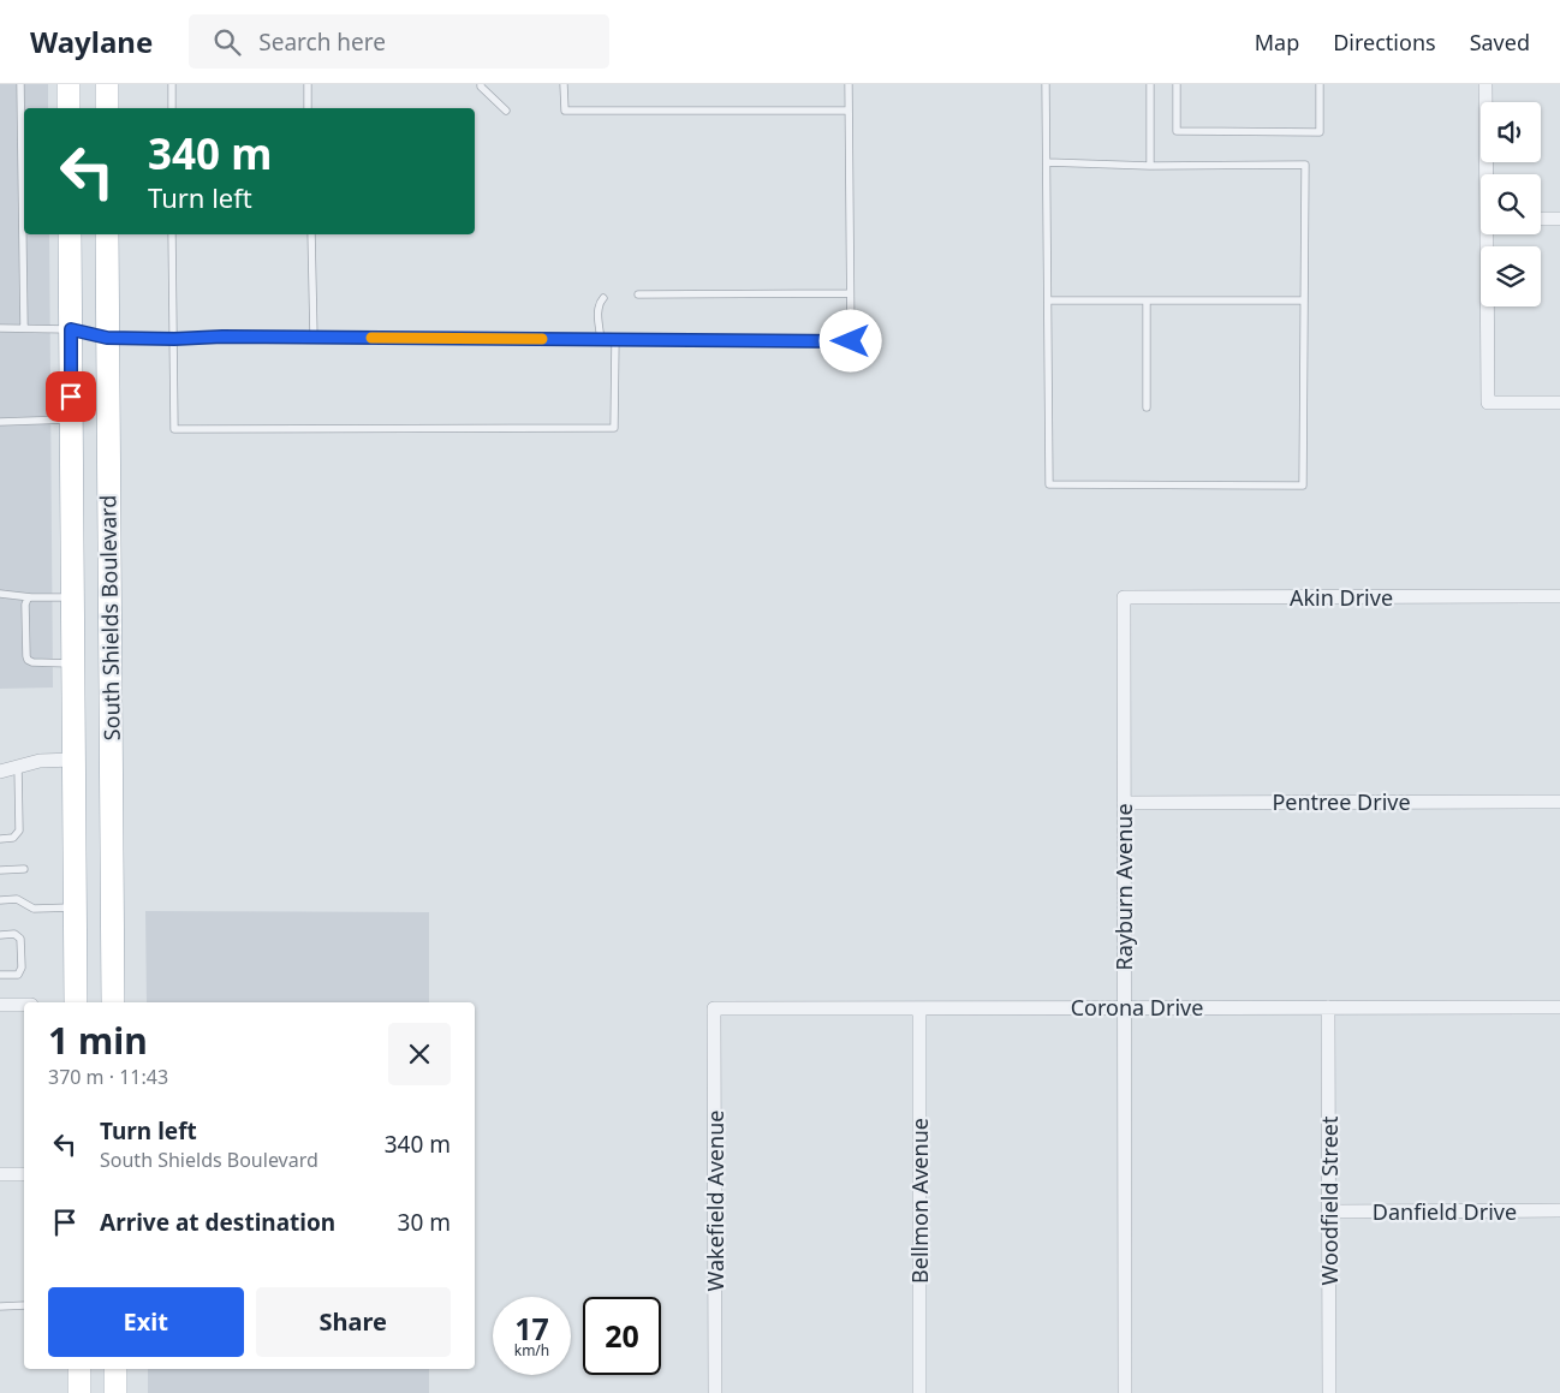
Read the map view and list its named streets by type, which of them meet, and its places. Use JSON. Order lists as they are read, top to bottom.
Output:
{
  "streets": {
    "main road": ["South Shields Boulevard"],
    "street": [
      "Akin Drive",
      "Pentree Drive",
      "Rayburn Avenue",
      "Corona Drive",
      "Wakefield Avenue",
      "Bellmon Avenue",
      "Woodfield Street",
      "Danfield Drive"
    ]
  },
  "crossings": [
    ["Akin Drive", "Rayburn Avenue"],
    ["Pentree Drive", "Rayburn Avenue"],
    ["Rayburn Avenue", "Corona Drive"],
    ["Corona Drive", "Wakefield Avenue"],
    ["Corona Drive", "Bellmon Avenue"],
    ["Corona Drive", "Woodfield Street"],
    ["Woodfield Street", "Danfield Drive"]
  ],
  "page": {
    "header": "Waylane",
    "search": "Search here",
    "nav": ["Map", "Directions", "Saved"],
    "turn": ["340 m", "Turn left"],
    "heading": ["1 min", "370 m · 11:43"],
    "list": [
      {
        "name": "Turn left",
        "note": "South Shields Boulevard",
        "value": "340 m"
      },
      {
        "name": "Arrive at destination",
        "value": "30 m"
      }
    ],
    "buttons": ["Exit", "Share"],
    "speed": "17 km/h",
    "limit": "20"
  }
}
